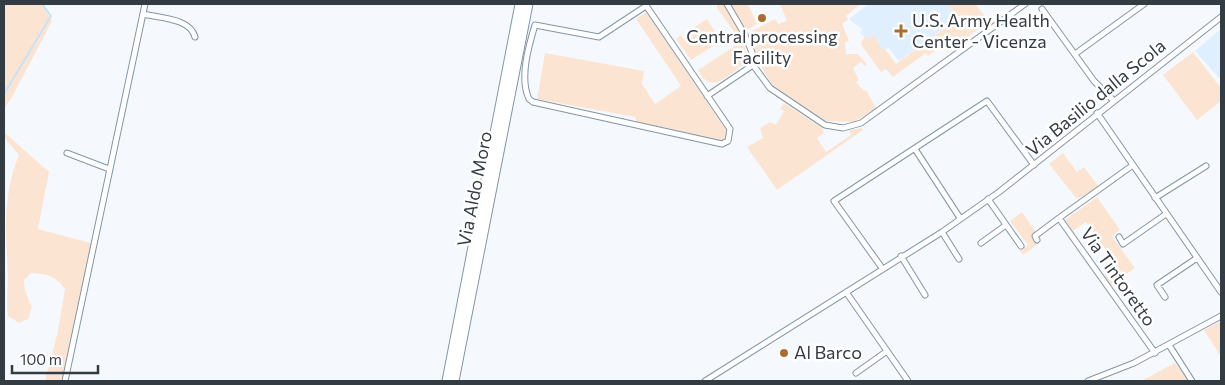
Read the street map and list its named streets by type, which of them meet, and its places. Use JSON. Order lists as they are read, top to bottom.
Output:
{
  "streets": {
    "main road": ["Via Aldo Moro"],
    "street": ["Via Basilio dalla Scola", "Via Tintoretto"]
  },
  "places": {
    "other": ["Central processing Facility", "Al Barco"],
    "health": ["U.S. Army Health Center - Vicenza"]
  },
  "scale_bar": "100 m"
}
